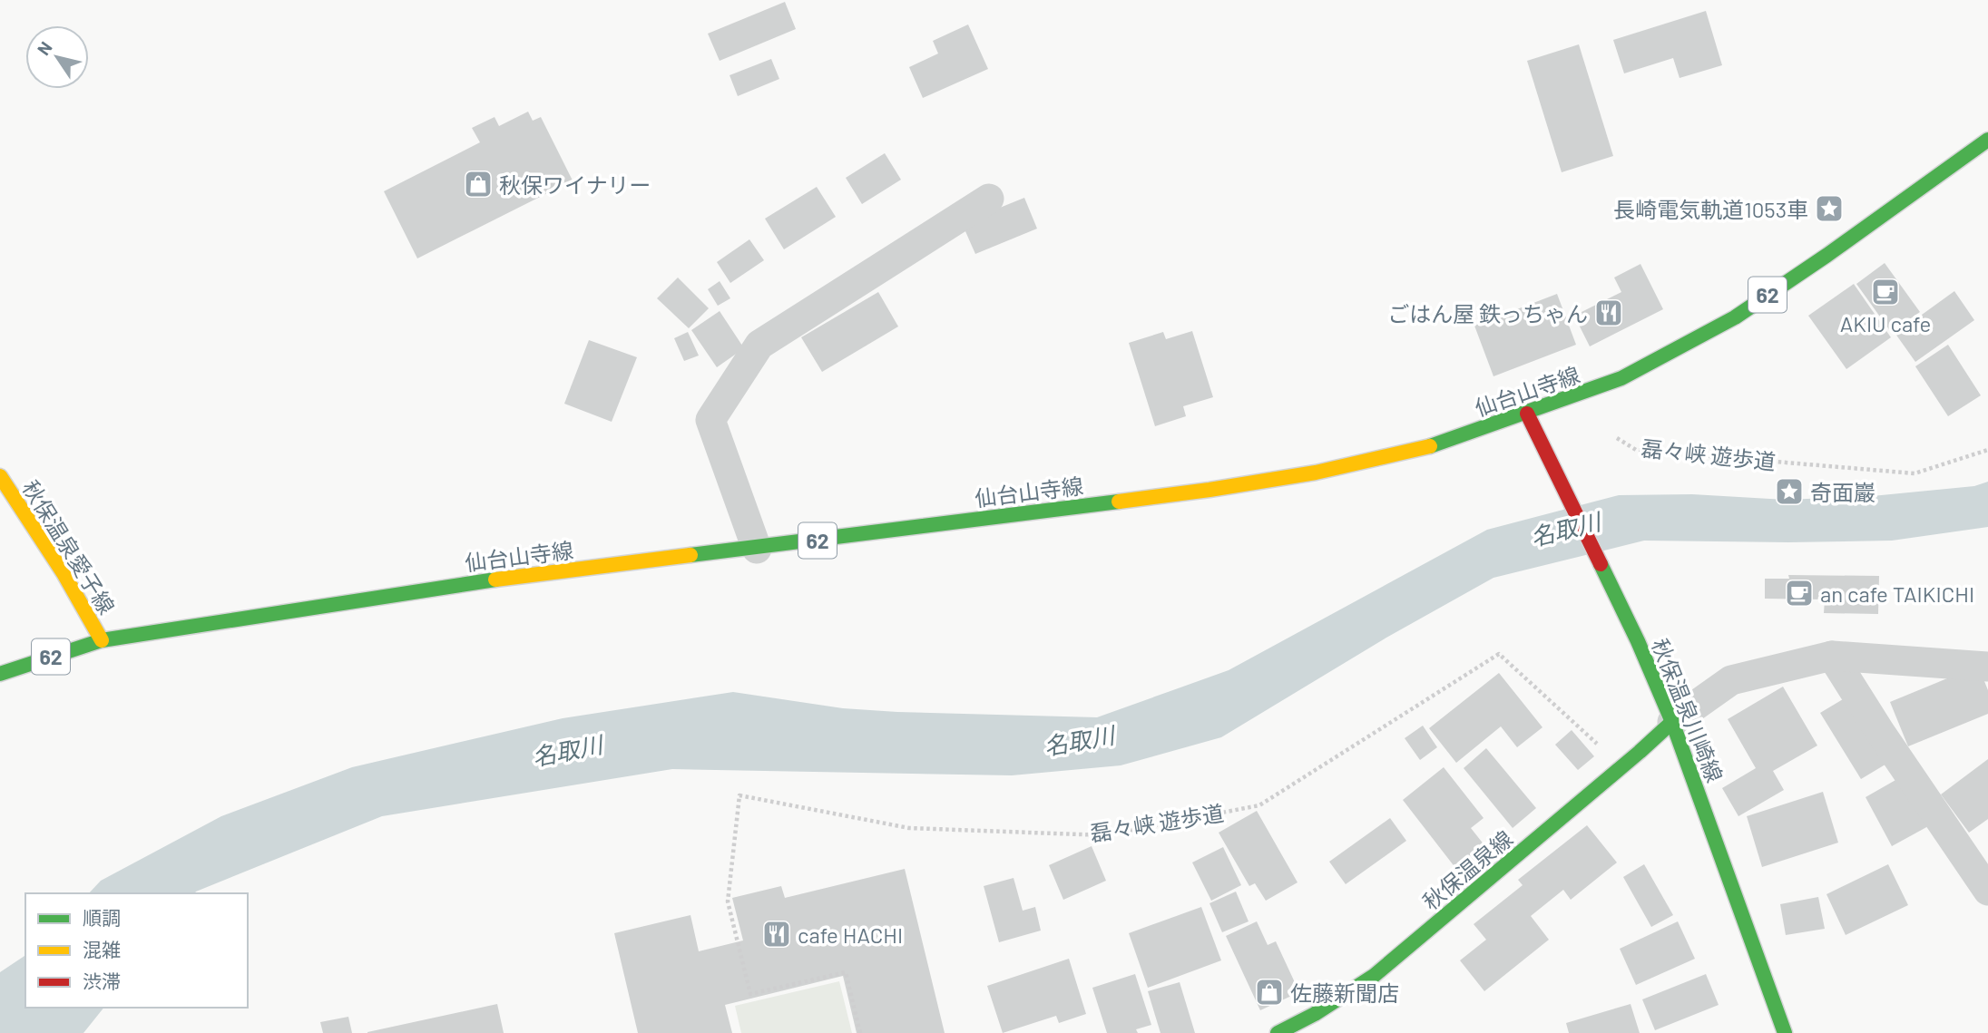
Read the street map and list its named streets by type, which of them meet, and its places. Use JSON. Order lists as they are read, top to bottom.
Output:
{
  "streets": {
    "main road": [
      "62",
      "仙台山寺線",
      "秋保温泉愛子線",
      "秋保温泉川崎線",
      "秋保温泉線"
    ],
    "path": ["磊々峡 遊歩道"]
  },
  "crossings": [
    ["仙台山寺線", "秋保温泉愛子線"],
    ["仙台山寺線", "秋保温泉川崎線"],
    ["秋保温泉川崎線", "秋保温泉線"]
  ],
  "water": ["名取川"],
  "places": {
    "shop": ["秋保ワイナリー", "佐藤新聞店"],
    "place": ["長崎電気軌道1053車", "奇面巖"],
    "cafe": ["AKIU cafe", "an cafe TAIKICHI"],
    "restaurant": ["ごはん屋 鉄っちゃん", "cafe HACHI"]
  },
  "legend": ["順調", "混雑", "渋滞"],
  "north": "top left"
}
